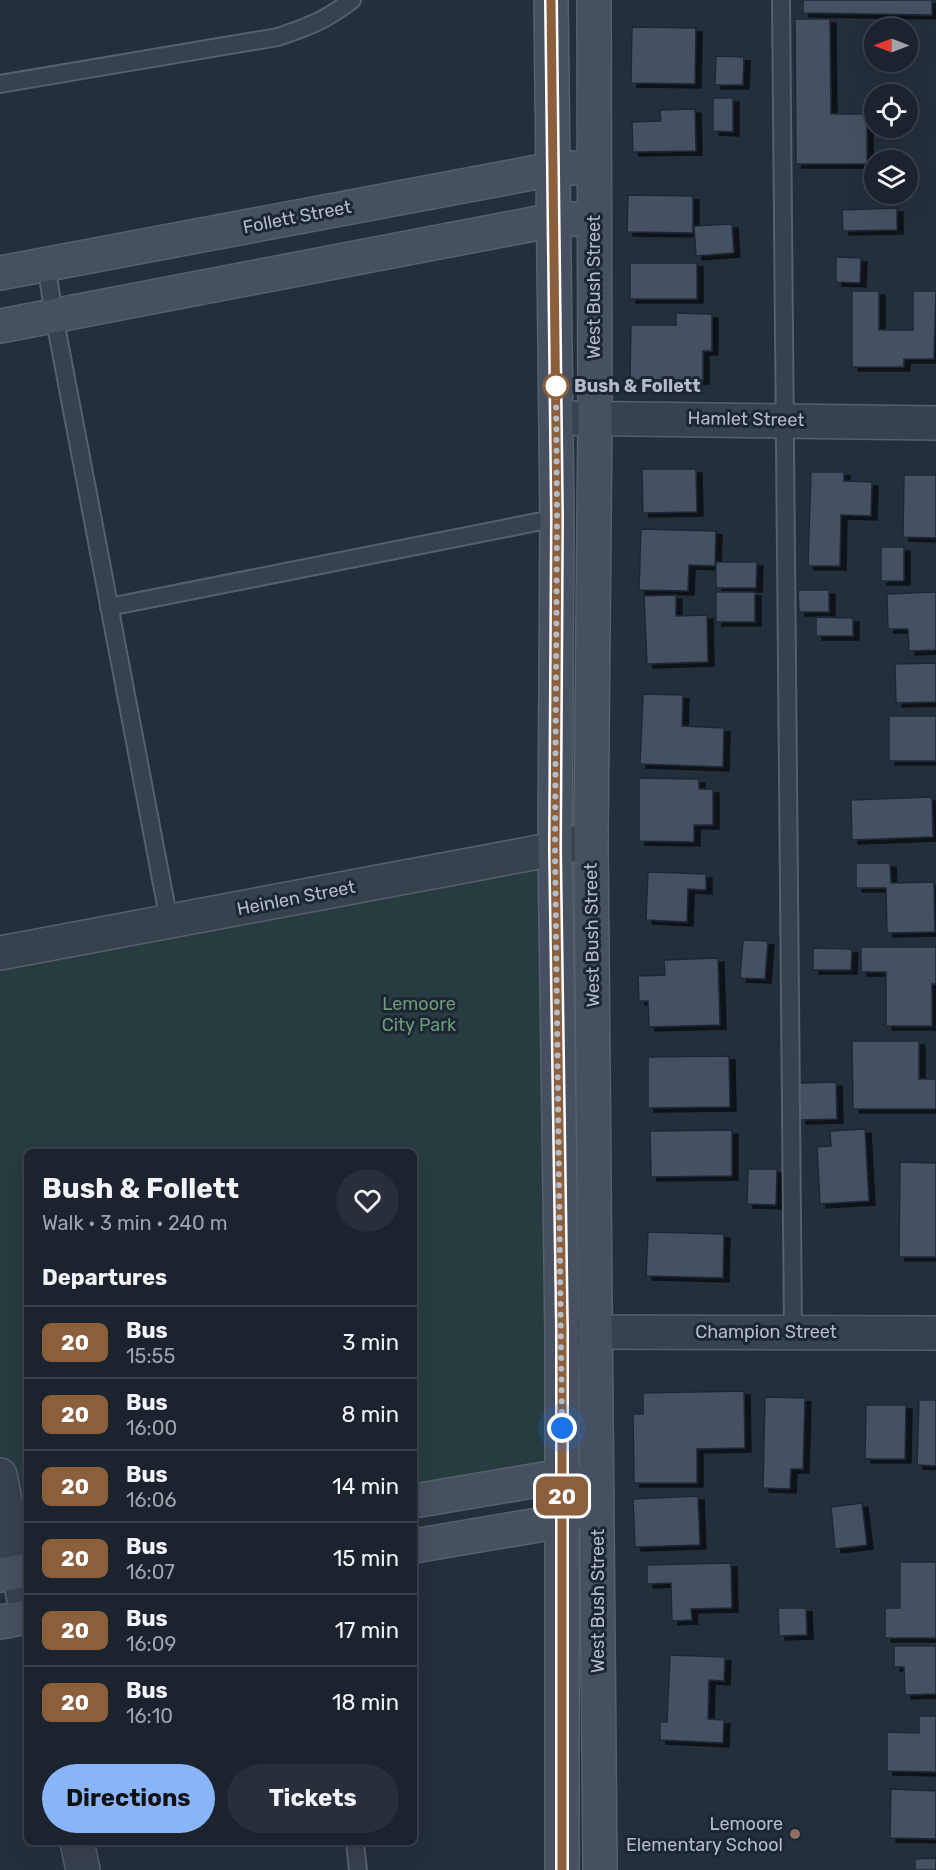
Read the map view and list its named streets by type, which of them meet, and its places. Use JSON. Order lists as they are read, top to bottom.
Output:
{
  "streets": {
    "main road": ["Follett Street", "West Bush Street"],
    "street": ["Hamlet Street", "Heinlen Street", "Champion Street"]
  },
  "crossings": [
    ["Follett Street", "West Bush Street"],
    ["West Bush Street", "Hamlet Street"],
    ["West Bush Street", "Heinlen Street"],
    ["West Bush Street", "Champion Street"]
  ],
  "parks": ["Lemoore City Park"],
  "places": ["Bush & Follett", "Lemoore Elementary School"],
  "lines": ["bus line 20"],
  "north": "left",
  "page": {
    "on_map": "20",
    "heading": [
      ["Bush & Follett", "Walk · 3 min · 240 m"],
      "Departures"
    ],
    "list": [
      {
        "mark": "20",
        "name": "Bus",
        "note": "15:55",
        "value": "3 min"
      },
      {
        "mark": "20",
        "name": "Bus",
        "note": "16:00",
        "value": "8 min"
      },
      {
        "mark": "20",
        "name": "Bus",
        "note": "16:06",
        "value": "14 min"
      },
      {
        "mark": "20",
        "name": "Bus",
        "note": "16:07",
        "value": "15 min"
      },
      {
        "mark": "20",
        "name": "Bus",
        "note": "16:09",
        "value": "17 min"
      },
      {
        "mark": "20",
        "name": "Bus",
        "note": "16:10",
        "value": "18 min"
      }
    ],
    "buttons": ["Directions", "Tickets"]
  }
}
